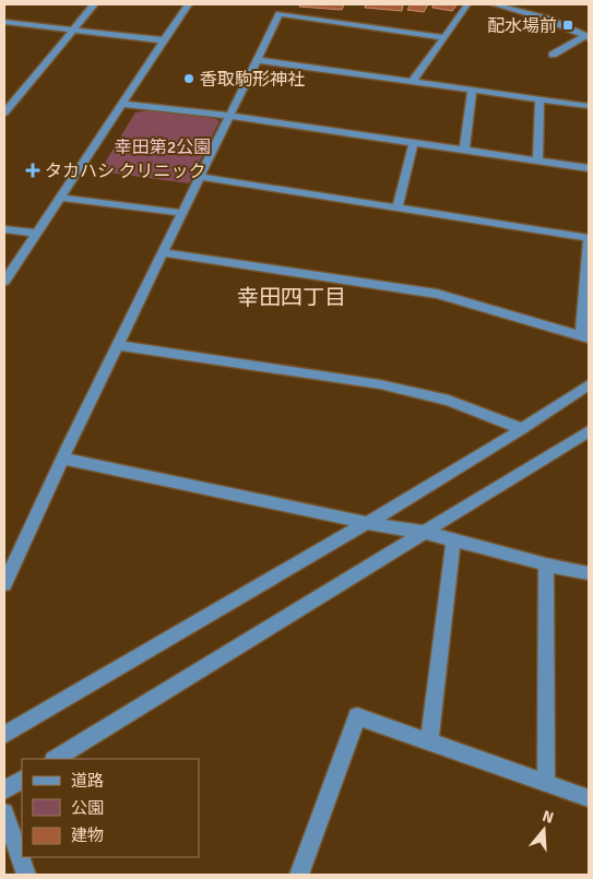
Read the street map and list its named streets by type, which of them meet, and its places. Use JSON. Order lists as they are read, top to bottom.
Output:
{
  "districts": ["幸田四丁目"],
  "parks": ["幸田第2公園"],
  "places": {
    "transit": ["配水場前"],
    "other": ["香取駒形神社"],
    "health": ["タカハシ クリニック"]
  },
  "legend": ["道路", "公園", "建物"],
  "north": "top"
}
